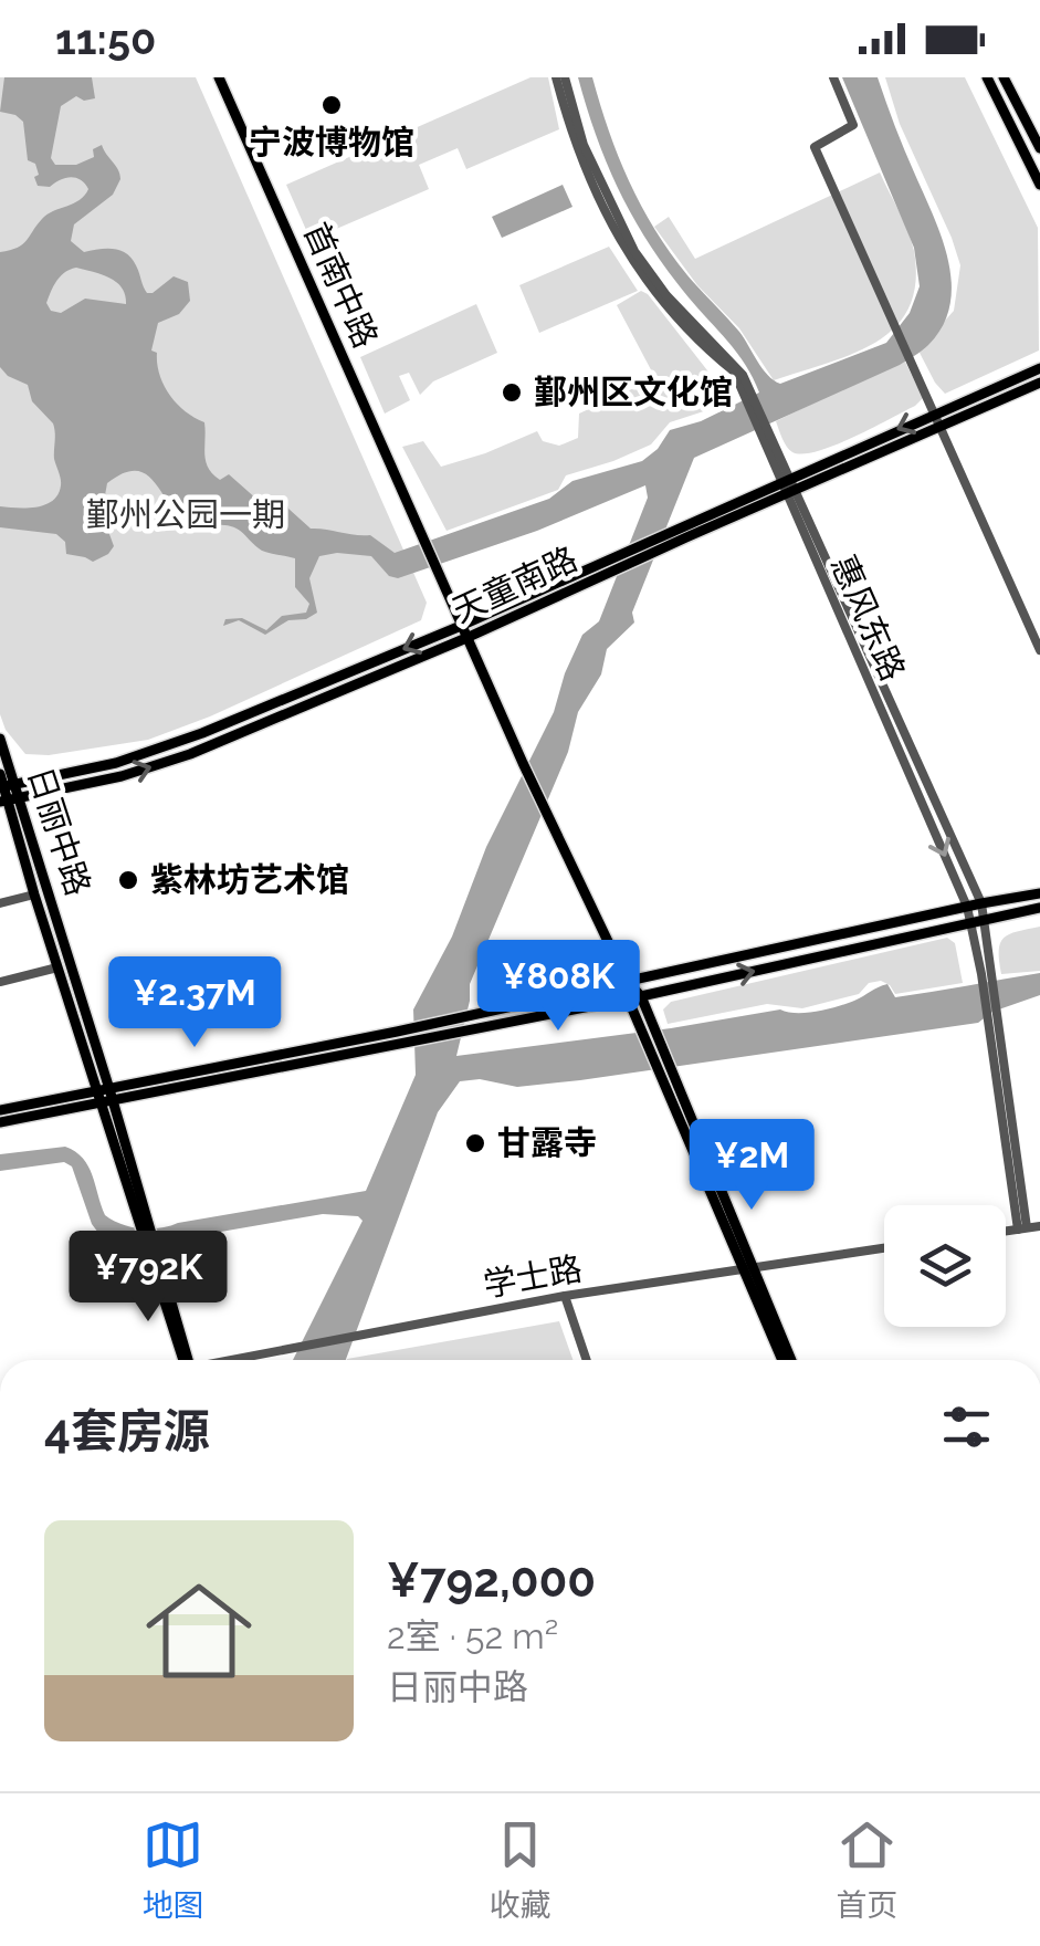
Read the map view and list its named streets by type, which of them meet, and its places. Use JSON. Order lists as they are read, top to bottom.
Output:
{
  "streets": {
    "main road": ["首南中路", "天童南路", "日丽中路"],
    "street": ["惠风东路", "学士路"]
  },
  "crossings": [
    ["首南中路", "天童南路"],
    ["天童南路", "惠风东路"],
    ["天童南路", "日丽中路"]
  ],
  "parks": ["鄞州公园一期"],
  "places": [
    "宁波博物馆",
    "鄞州区文化馆",
    "紫林坊艺术馆",
    "甘露寺"
  ],
  "page": {
    "status": "11:50",
    "price": [
      "¥808K",
      "¥2.37M",
      "¥2M",
      "¥792K"
    ],
    "heading": "4套房源",
    "list": [
      {
        "name": "¥792,000",
        "note": "2室 · 52 m² · 日丽中路"
      }
    ],
    "tabs": ["地图", "收藏", "首页"]
  }
}
